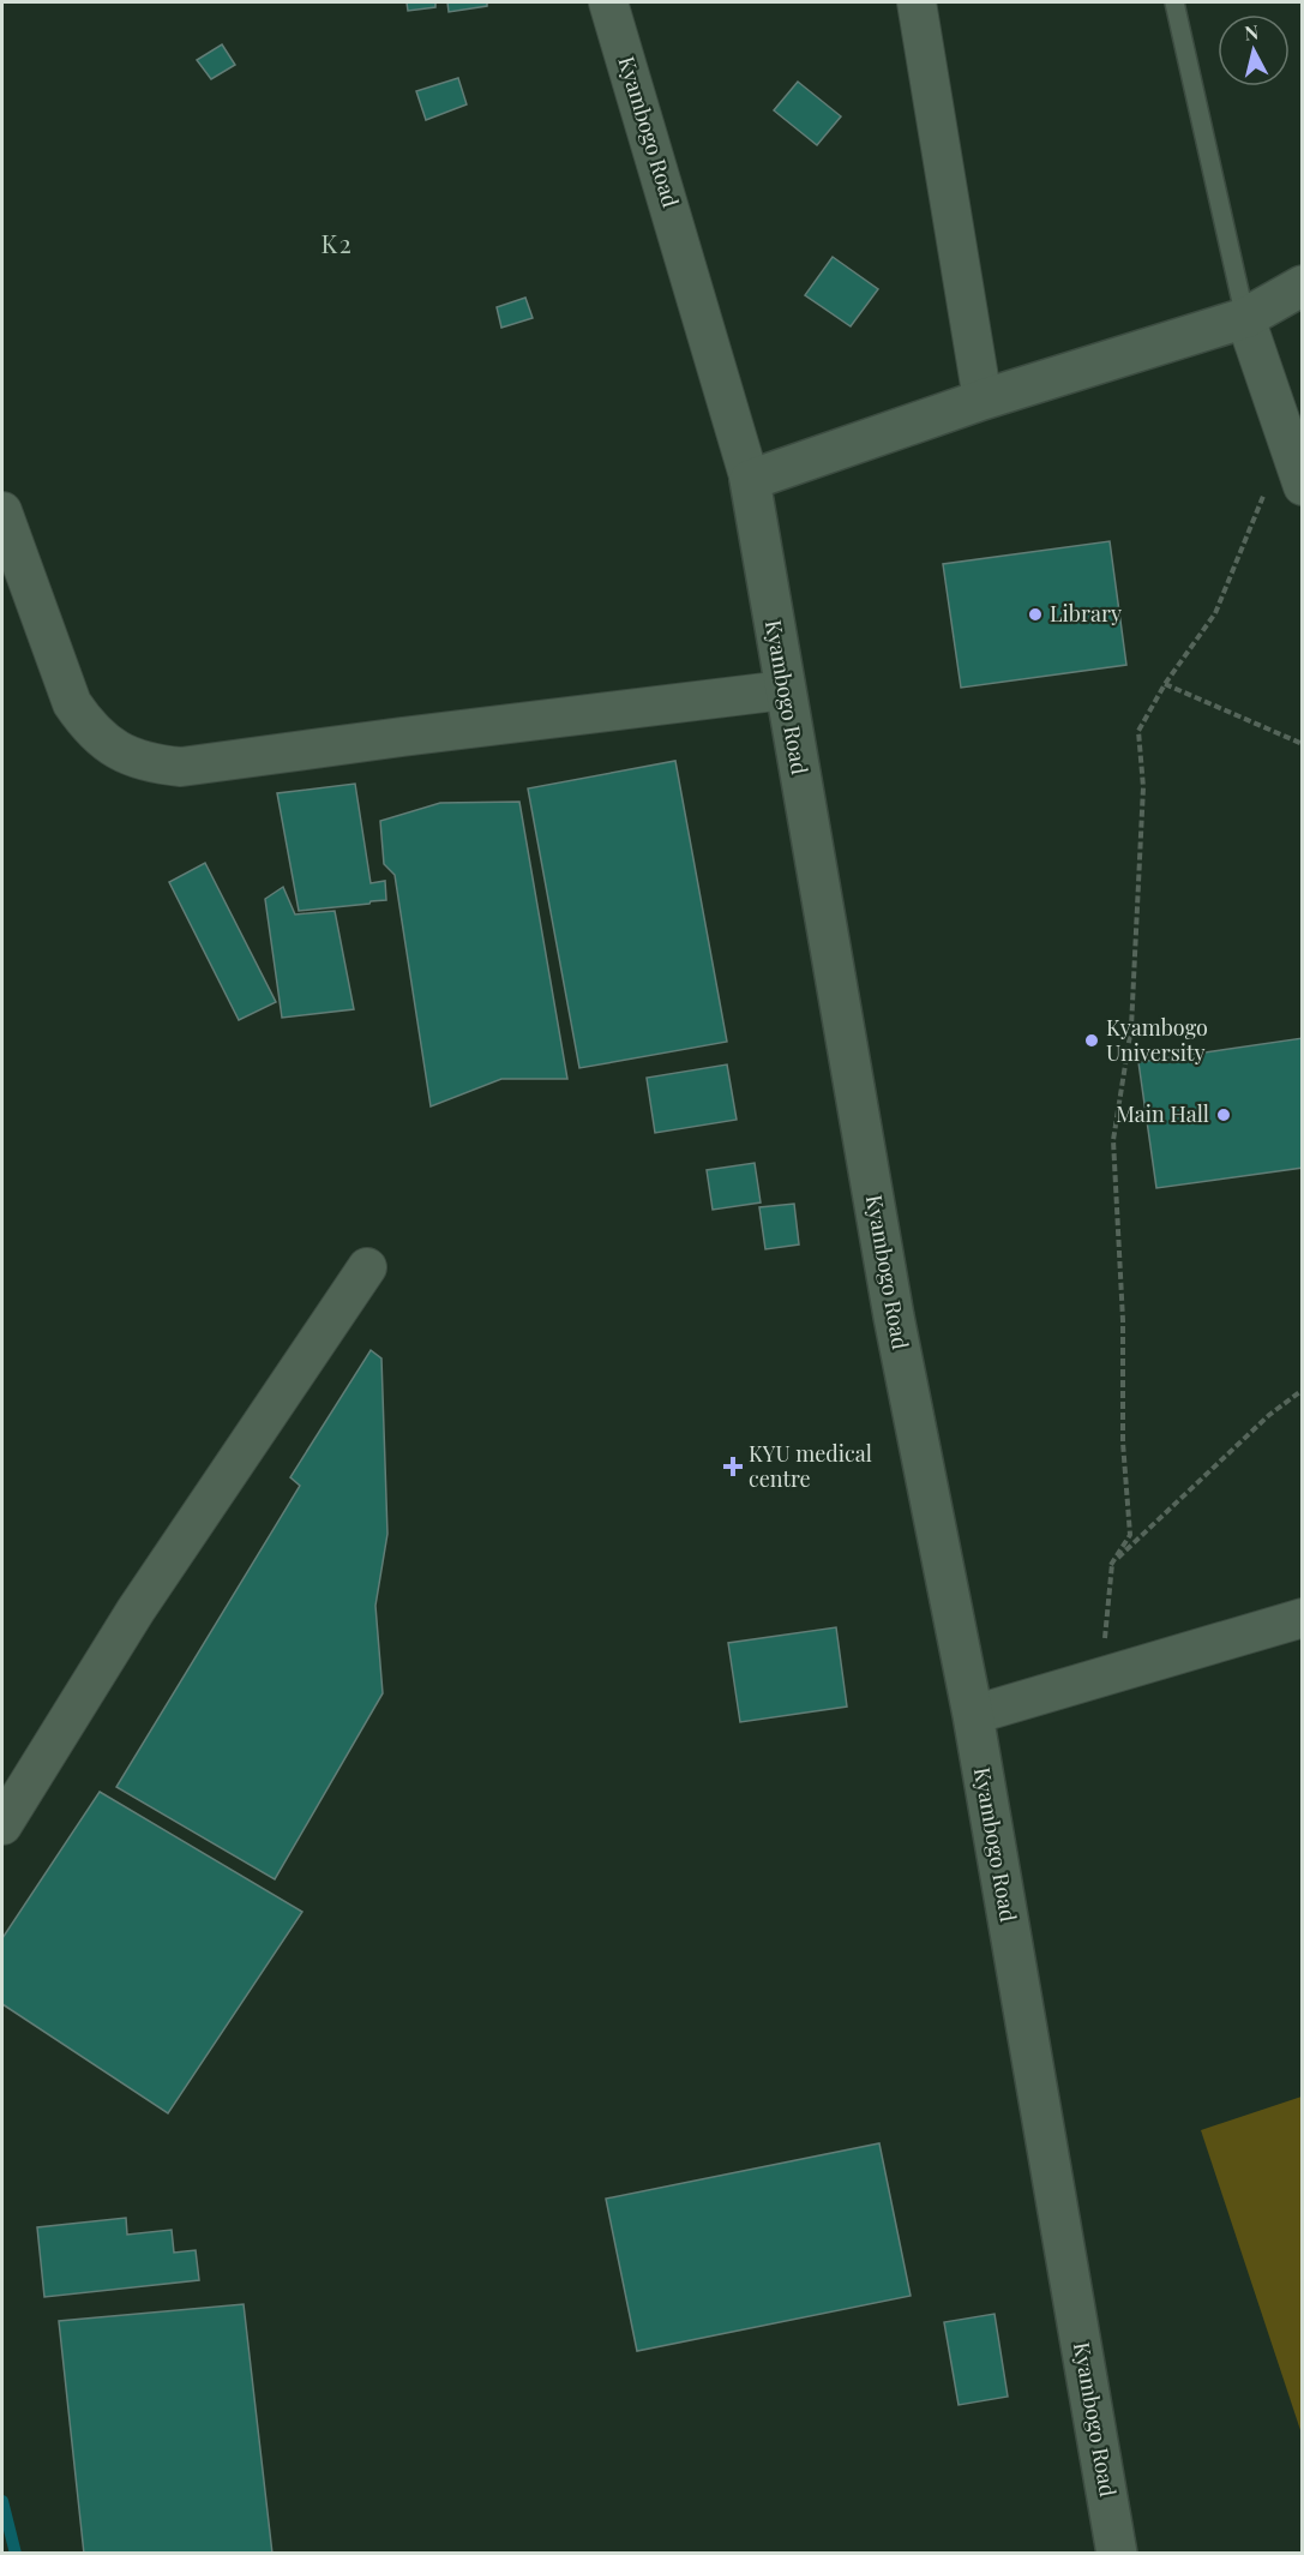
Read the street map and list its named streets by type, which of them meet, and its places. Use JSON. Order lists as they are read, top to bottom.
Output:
{
  "streets": {
    "street": ["Kyambogo Road"]
  },
  "districts": ["K2"],
  "places": {
    "other": ["Library", "Kyambogo University", "Main Hall"],
    "health": ["KYU medical centre"]
  },
  "north": "top"
}
